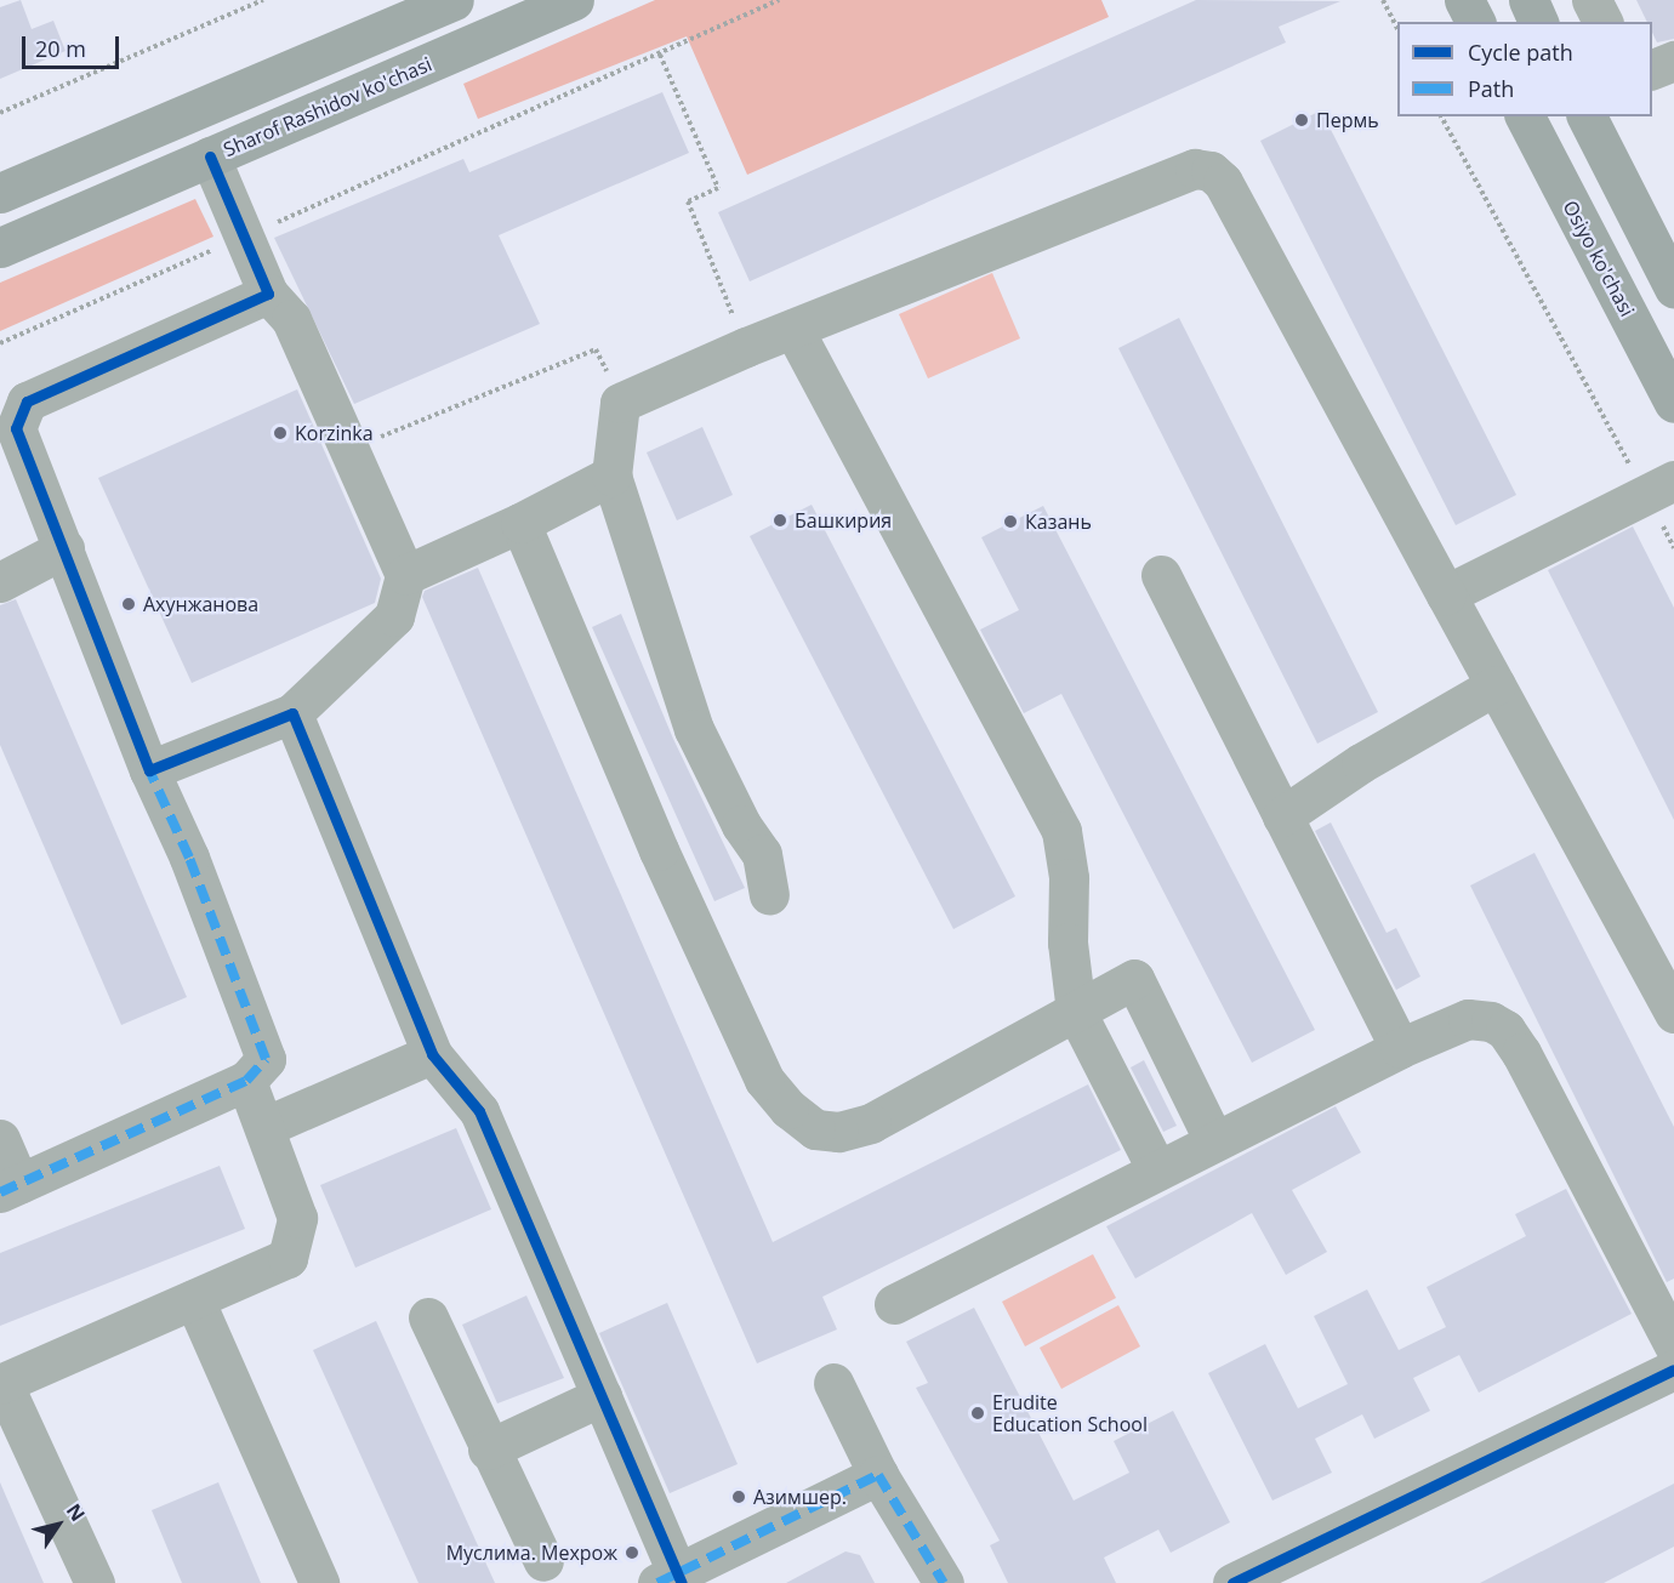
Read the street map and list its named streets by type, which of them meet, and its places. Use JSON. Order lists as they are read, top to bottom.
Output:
{
  "streets": {
    "main road": ["Sharof Rashidov ko'chasi", "Osiyo ko'chasi"]
  },
  "places": [
    "Пермь",
    "Korzinka",
    "Башкирия",
    "Казань",
    "Ахунжанова",
    "Erudite Education School",
    "Азимшер.",
    "Муслима. Мехрож"
  ],
  "legend": ["Cycle path", "Path"],
  "scale_bar": "20 m",
  "north": "top right"
}
